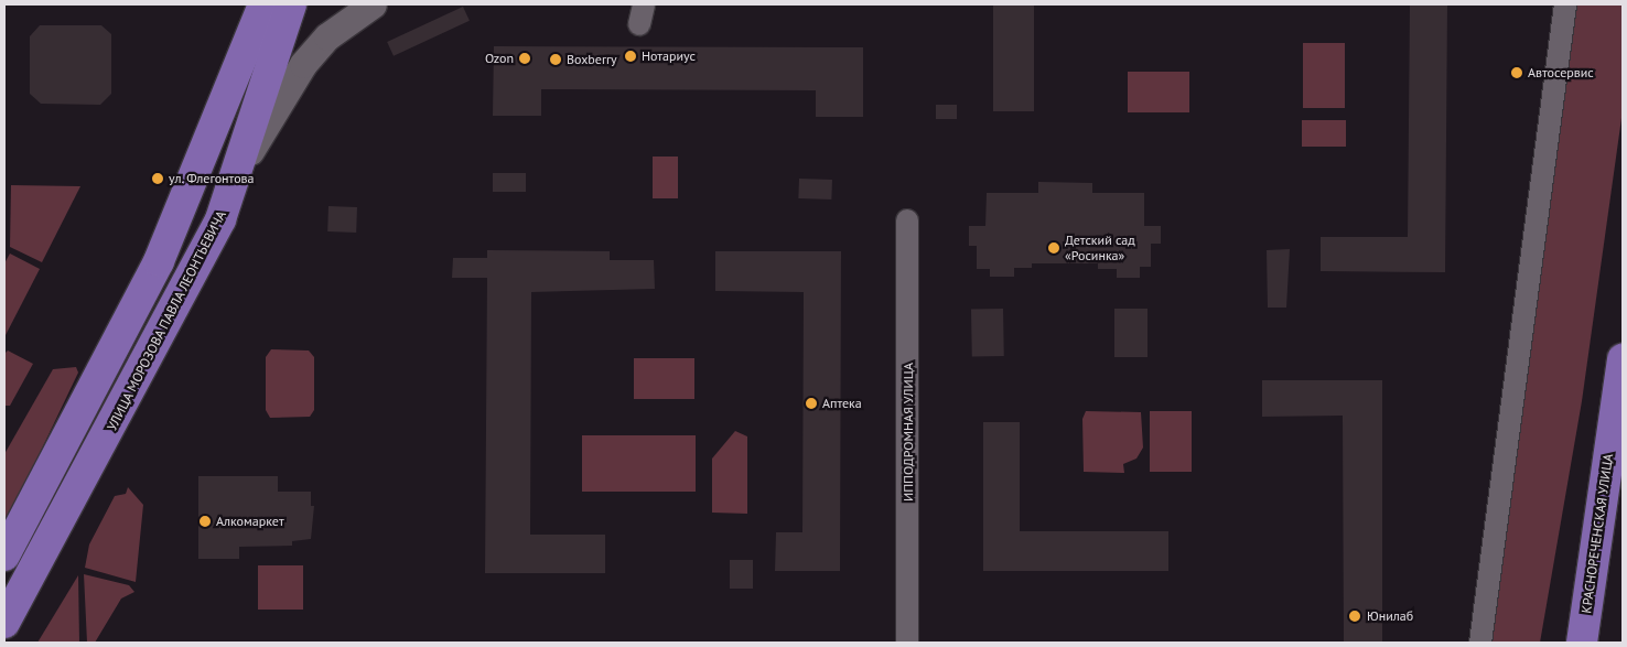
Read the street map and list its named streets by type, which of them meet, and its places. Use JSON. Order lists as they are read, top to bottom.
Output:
{
  "streets": {
    "main road": ["УЛИЦА МОРОЗОВА ПАВЛА ЛЕОНТЬЕВИЧА", "КРАСНОРЕЧЕНСКАЯ УЛИЦА"],
    "street": ["ИППОДРОМНАЯ УЛИЦА"]
  },
  "places": [
    "Нотариус",
    "Ozon",
    "Boxberry",
    "Автосервис",
    "ул. Флегонтова",
    "Детский сад «Росинка»",
    "Аптека",
    "Алкомаркет",
    "Юнилаб"
  ]
}
